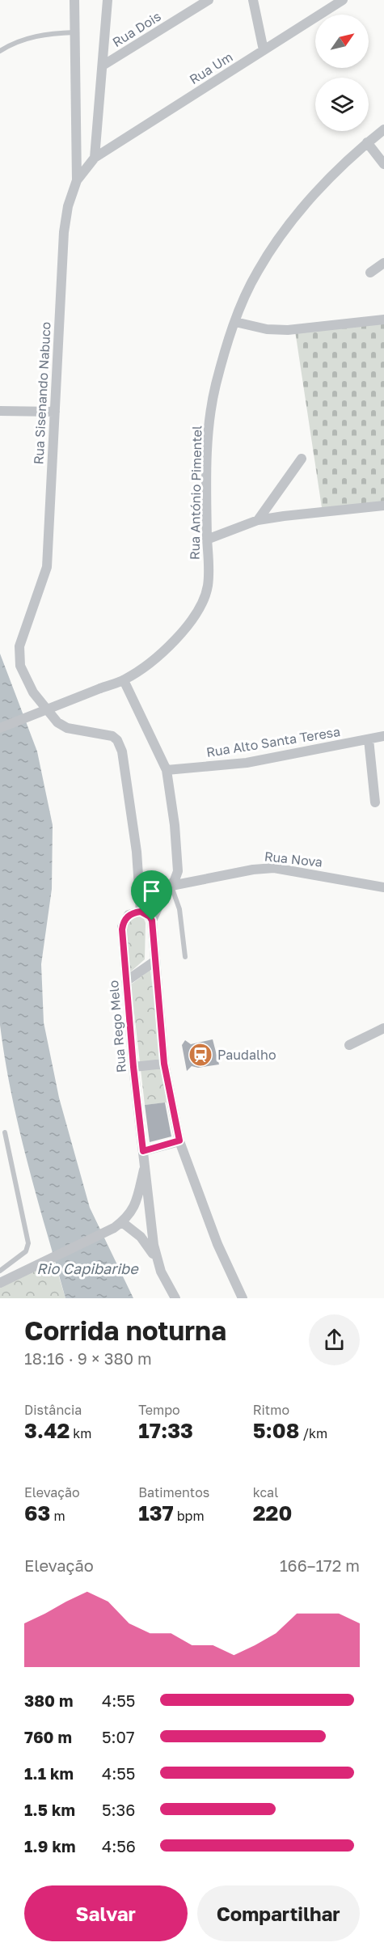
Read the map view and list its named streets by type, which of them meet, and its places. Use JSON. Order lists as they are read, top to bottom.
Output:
{
  "streets": {
    "street": [
      "Rua Dois",
      "Rua Um",
      "Rua Sisenando Nabuco",
      "Rua António Pimentel",
      "Rua Alto Santa Teresa",
      "Rua Nova",
      "Rua Rego Melo"
    ]
  },
  "crossings": [
    ["Rua Um", "Rua Sisenando Nabuco"],
    ["Rua Sisenando Nabuco", "Rua Rego Melo"]
  ],
  "water": ["Rio Capibaribe"],
  "places": {
    "station": ["Paudalho"]
  },
  "north": "top right",
  "page": {
    "heading": ["Corrida noturna", "18:16 · 9 × 380 m"],
    "stats": [
      ["Distância", "3.42 km"],
      ["Tempo", "17:33"],
      ["Ritmo", "5:08 /km"],
      ["Elevação", "63 m"],
      ["Batimentos", "137 bpm"],
      ["kcal", "220"]
    ],
    "chart": ["Elevação", "166–172 m"],
    "list": [
      {
        "name": "380 m",
        "note": "4:55"
      },
      {
        "name": "760 m",
        "note": "5:07"
      },
      {
        "name": "1.1 km",
        "note": "4:55"
      },
      {
        "name": "1.5 km",
        "note": "5:36"
      },
      {
        "name": "1.9 km",
        "note": "4:56"
      }
    ],
    "buttons": ["Salvar", "Compartilhar"]
  }
}
